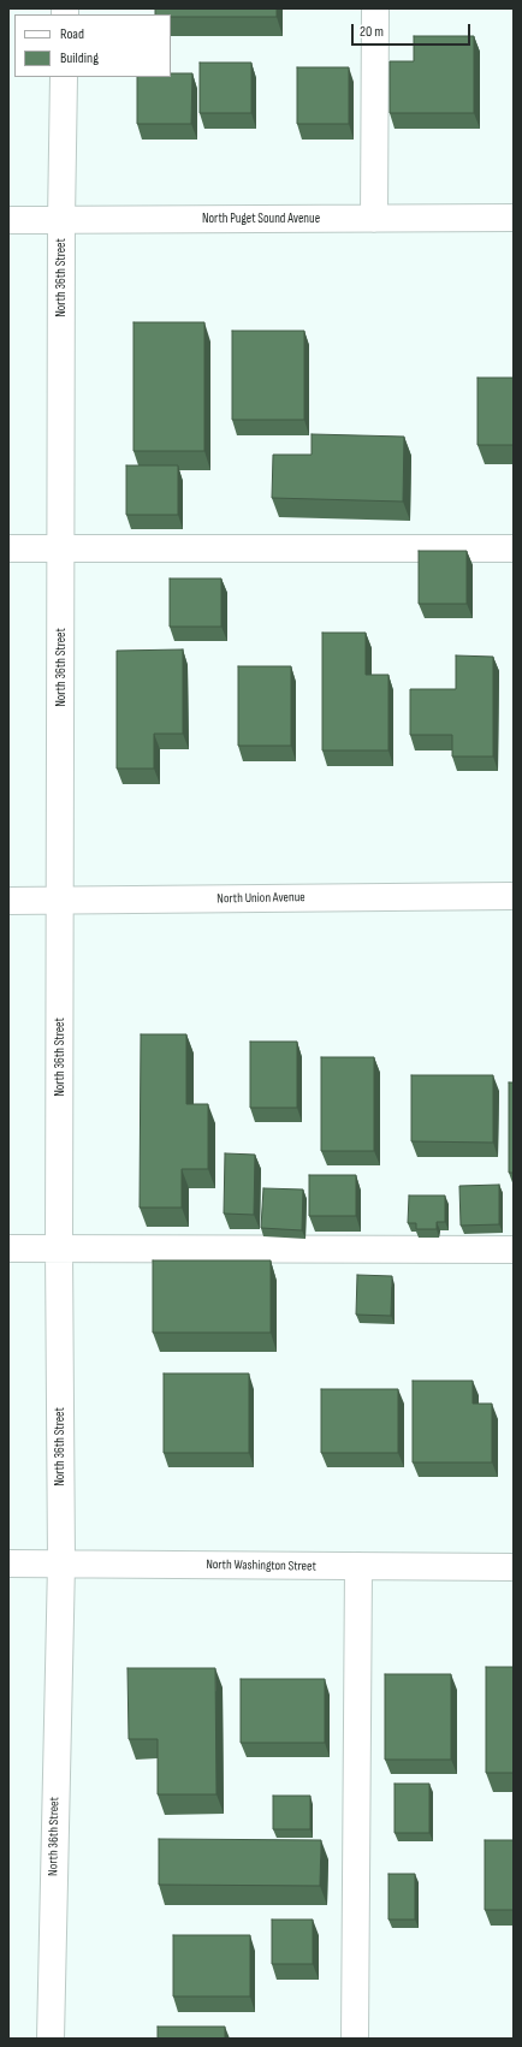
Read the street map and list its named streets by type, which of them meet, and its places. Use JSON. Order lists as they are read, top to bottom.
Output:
{
  "streets": {
    "street": [
      "North Puget Sound Avenue",
      "North 36th Street",
      "North Union Avenue",
      "North Washington Street"
    ]
  },
  "crossings": [
    ["North Puget Sound Avenue", "North 36th Street"],
    ["North 36th Street", "North Union Avenue"],
    ["North 36th Street", "North Washington Street"]
  ],
  "legend": ["Road", "Building"],
  "scale_bar": "20 m"
}
